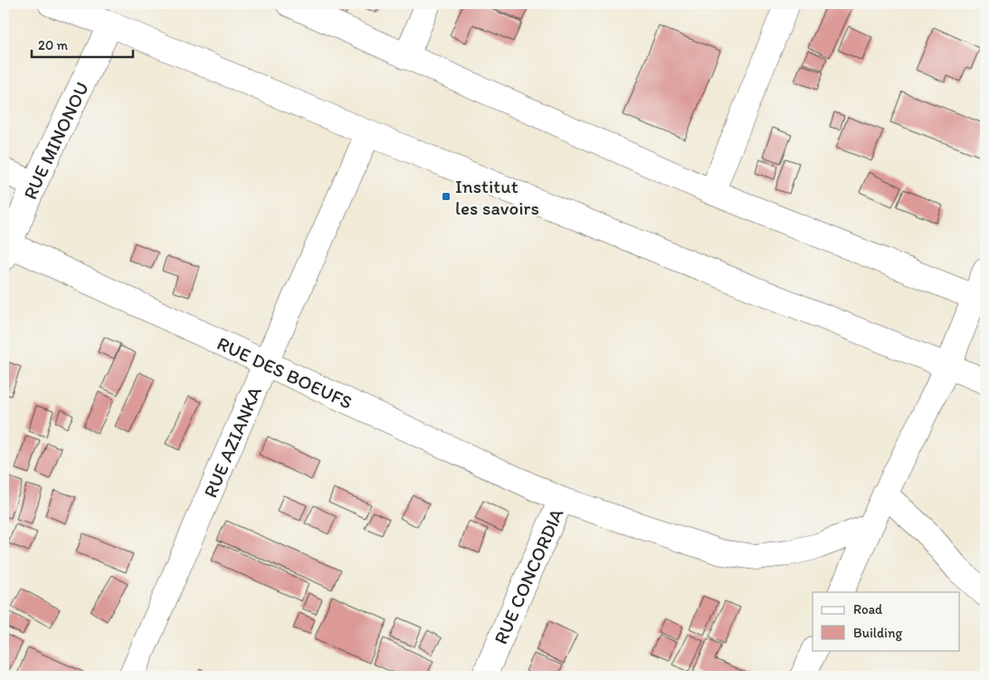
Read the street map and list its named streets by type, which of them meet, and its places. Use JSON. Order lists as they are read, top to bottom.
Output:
{
  "streets": {
    "street": [
      "RUE MINONOU",
      "RUE DES BOEUFS",
      "RUE AZIANKA",
      "RUE CONCORDIA"
    ]
  },
  "crossings": [
    ["RUE MINONOU", "RUE DES BOEUFS"],
    ["RUE DES BOEUFS", "RUE AZIANKA"],
    ["RUE DES BOEUFS", "RUE CONCORDIA"]
  ],
  "places": {
    "transit": ["Institut les savoirs"]
  },
  "legend": ["Road", "Building"],
  "scale_bar": "20 m"
}
